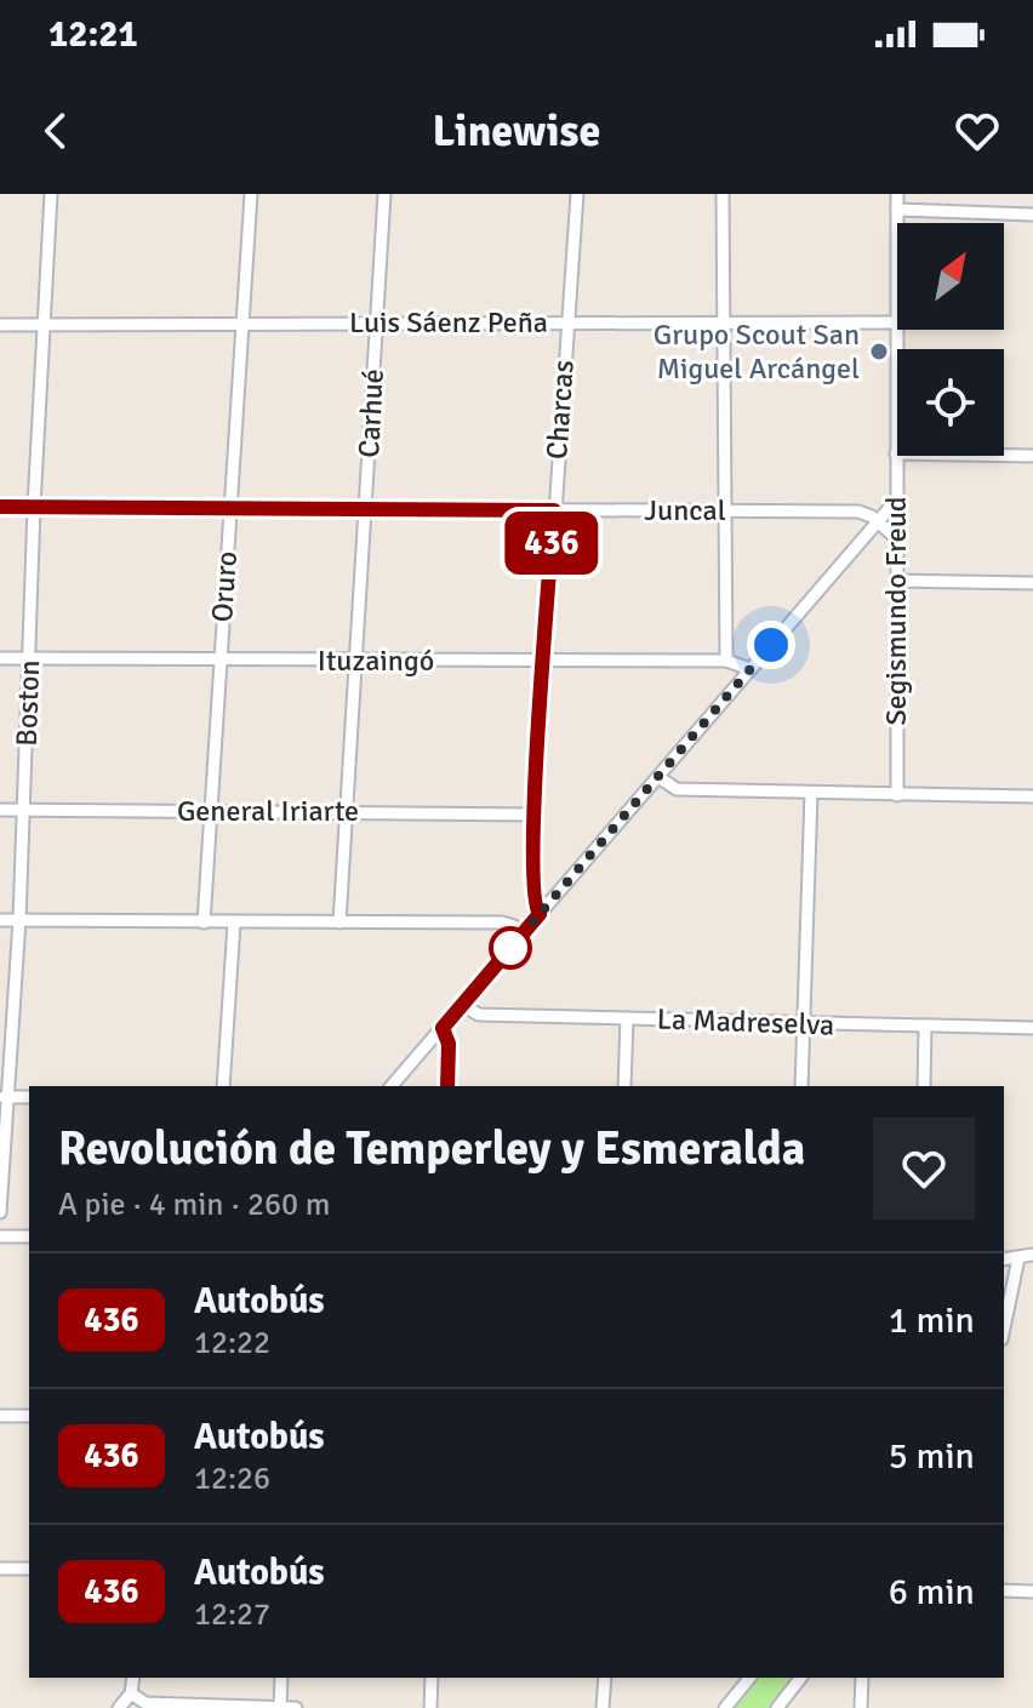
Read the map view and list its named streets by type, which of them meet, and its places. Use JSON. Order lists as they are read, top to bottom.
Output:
{
  "streets": {
    "street": [
      "Luis Sáenz Peña",
      "Charcas",
      "Carhué",
      "Juncal",
      "Oruro",
      "Segismundo Freud",
      "Ituzaingó",
      "Boston",
      "General Iriarte",
      "La Madreselva"
    ]
  },
  "crossings": [
    ["Luis Sáenz Peña", "Charcas"],
    ["Luis Sáenz Peña", "Carhué"],
    ["Luis Sáenz Peña", "Oruro"],
    ["Luis Sáenz Peña", "Segismundo Freud"],
    ["Luis Sáenz Peña", "Boston"],
    ["Charcas", "Juncal"],
    ["Charcas", "Ituzaingó"],
    ["Charcas", "General Iriarte"],
    ["Carhué", "Juncal"],
    ["Carhué", "Ituzaingó"],
    ["Carhué", "General Iriarte"],
    ["Juncal", "Oruro"],
    ["Juncal", "Boston"],
    ["Oruro", "Ituzaingó"],
    ["Oruro", "General Iriarte"],
    ["Ituzaingó", "Boston"],
    ["Boston", "General Iriarte"]
  ],
  "places": ["Grupo Scout San Miguel Arcángel"],
  "lines": ["bus line 436"],
  "north": "top right",
  "page": {
    "status": "12:21",
    "header": "Linewise",
    "on_map": "436",
    "heading": ["Revolución de Temperley y Esmeralda", "A pie · 4 min · 260 m"],
    "list": [
      {
        "mark": "436",
        "name": "Autobús",
        "note": "12:22",
        "value": "1 min"
      },
      {
        "mark": "436",
        "name": "Autobús",
        "note": "12:26",
        "value": "5 min"
      },
      {
        "mark": "436",
        "name": "Autobús",
        "note": "12:27",
        "value": "6 min"
      }
    ]
  }
}
